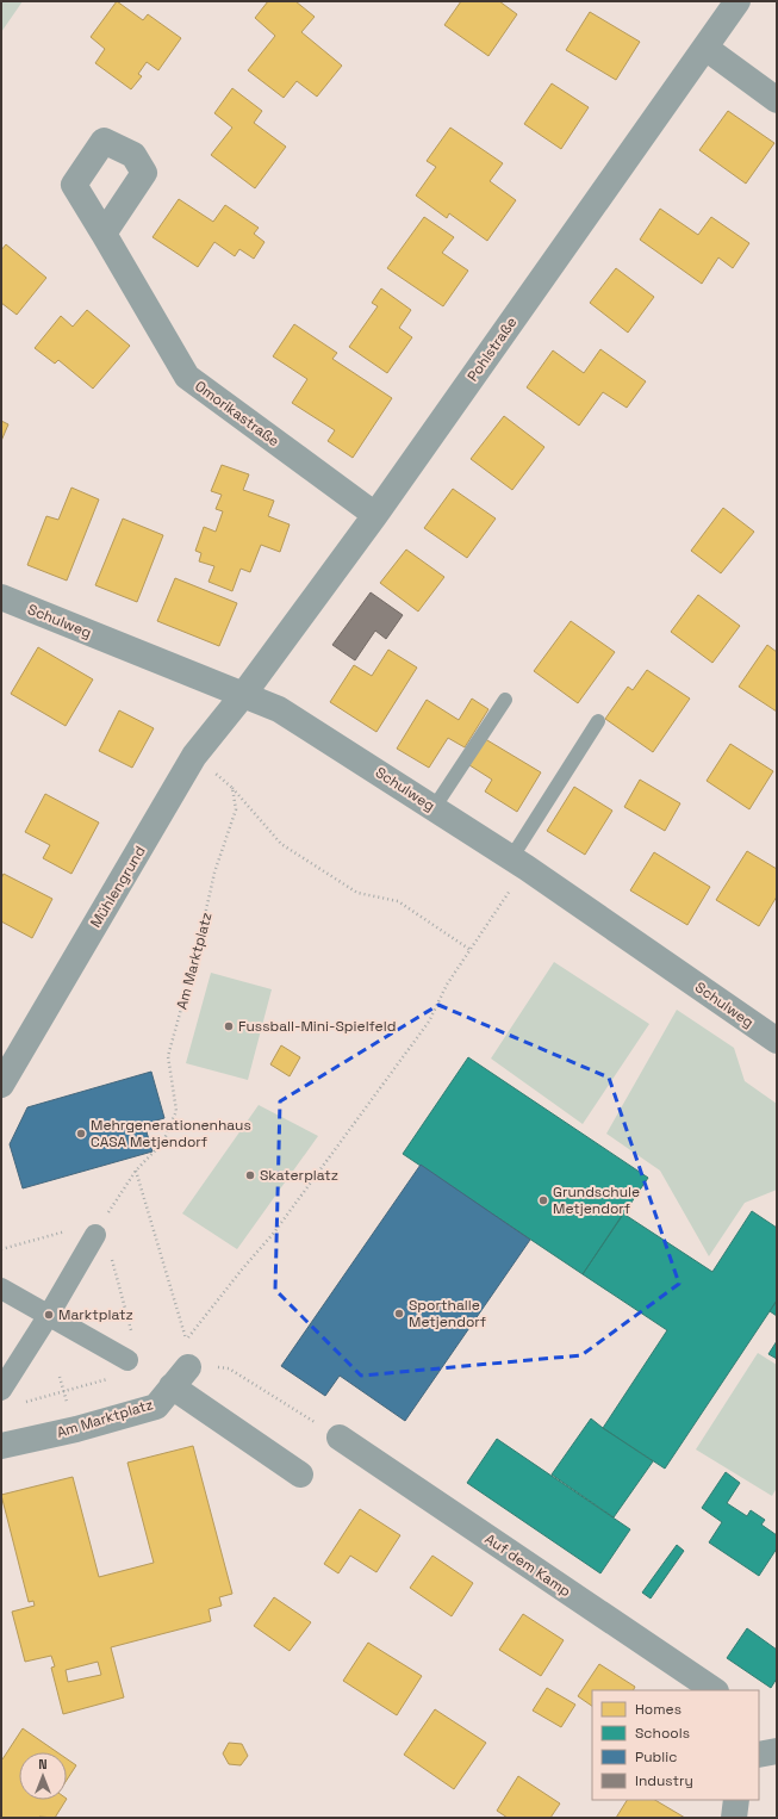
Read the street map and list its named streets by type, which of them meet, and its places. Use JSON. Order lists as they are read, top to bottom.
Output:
{
  "streets": {
    "street": [
      "Pohlstraße",
      "Omorikastraße",
      "Schulweg",
      "Mühlengrund",
      "Am Marktplatz",
      "Auf dem Kamp"
    ]
  },
  "crossings": [
    ["Pohlstraße", "Omorikastraße"],
    ["Pohlstraße", "Schulweg"],
    ["Pohlstraße", "Mühlengrund"],
    ["Schulweg", "Mühlengrund"]
  ],
  "places": [
    "Fussball-Mini-Spielfeld",
    "Mehrgenerationenhaus CASA Metjendorf",
    "Skaterplatz",
    "Grundschule Metjendorf",
    "Sporthalle Metjendorf",
    "Marktplatz"
  ],
  "legend": [
    "Homes",
    "Schools",
    "Public",
    "Industry"
  ],
  "north": "top"
}
